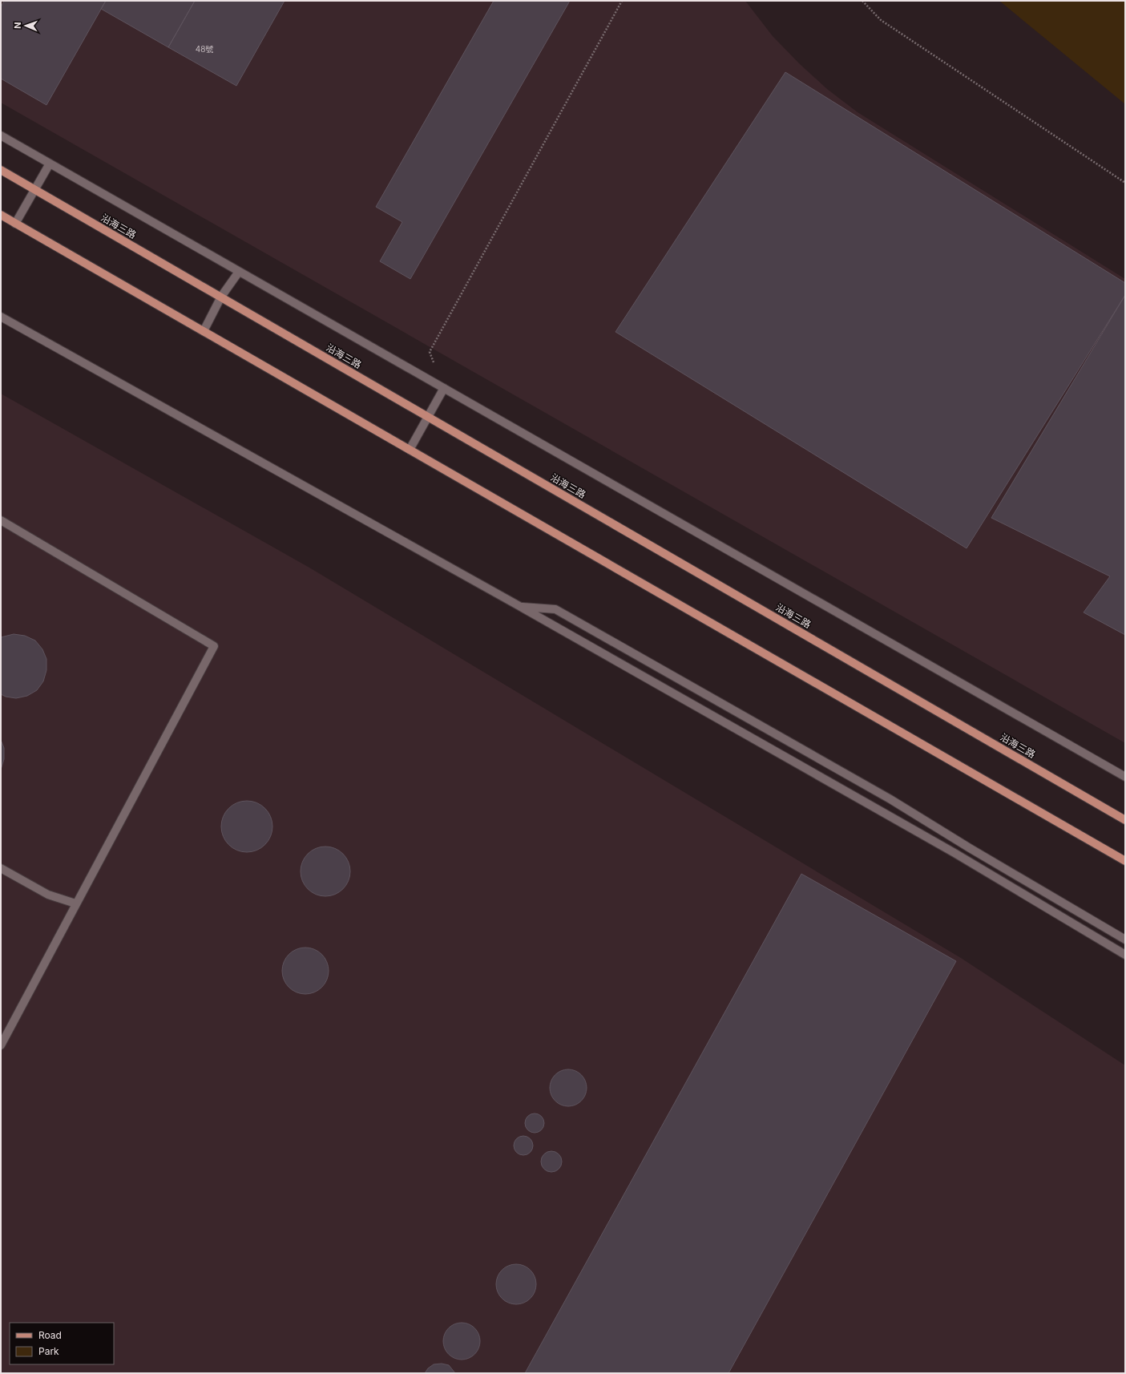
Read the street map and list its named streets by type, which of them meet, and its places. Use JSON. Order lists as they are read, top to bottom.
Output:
{
  "streets": {
    "main road": ["沿海三路"]
  },
  "house_numbers": ["48號"],
  "legend": ["Road", "Park"],
  "north": "left"
}
